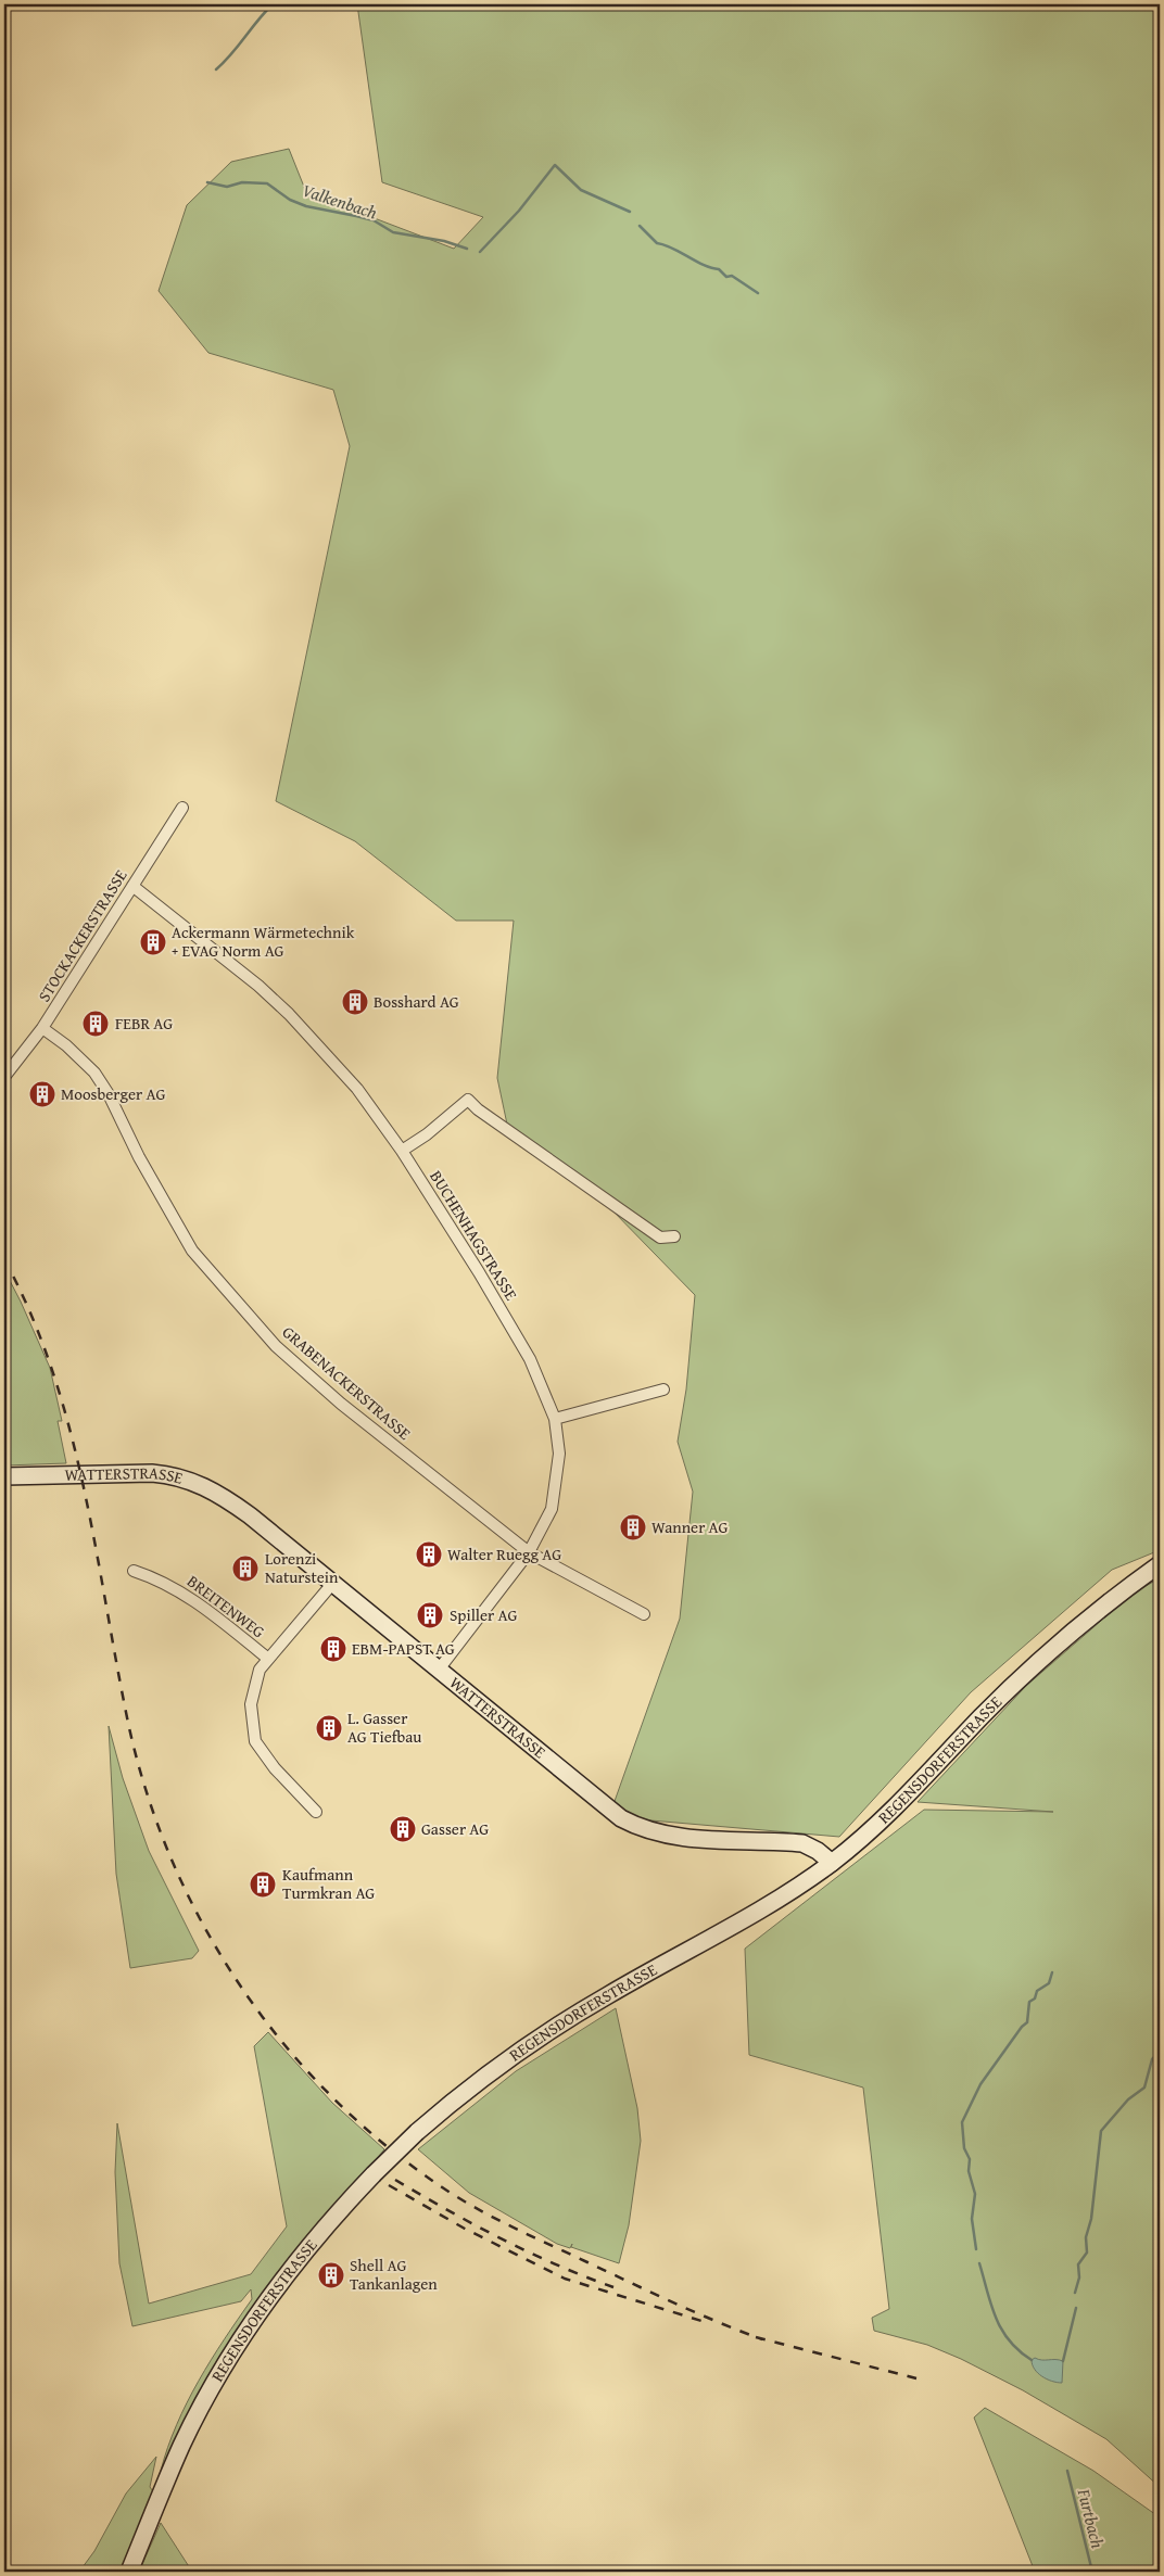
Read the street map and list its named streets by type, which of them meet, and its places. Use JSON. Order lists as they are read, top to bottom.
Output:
{
  "streets": {
    "street": [
      "STOCKACKERSTRASSE",
      "BUCHENHAGSTRASSE",
      "GRABENACKERSTRASSE",
      "WATTERSTRASSE",
      "BREITENWEG",
      "REGENSDORFERSTRASSE"
    ]
  },
  "crossings": [
    ["STOCKACKERSTRASSE", "BUCHENHAGSTRASSE"],
    ["STOCKACKERSTRASSE", "GRABENACKERSTRASSE"],
    ["BUCHENHAGSTRASSE", "GRABENACKERSTRASSE"],
    ["BUCHENHAGSTRASSE", "WATTERSTRASSE"],
    ["WATTERSTRASSE", "REGENSDORFERSTRASSE"]
  ],
  "water": ["Valkenbach", "Furtbach"],
  "places": {
    "building": [
      "Ackermann Wärmetechnik + EVAG Norm AG",
      "Bosshard AG",
      "FEBR AG",
      "Moosberger AG",
      "Wanner AG",
      "Walter Ruegg AG",
      "Lorenzi Naturstein",
      "Spiller AG",
      "EBM-PAPST AG",
      "L. Gasser AG Tiefbau",
      "Gasser AG",
      "Kaufmann Turmkran AG",
      "Shell AG Tankanlagen"
    ]
  }
}
